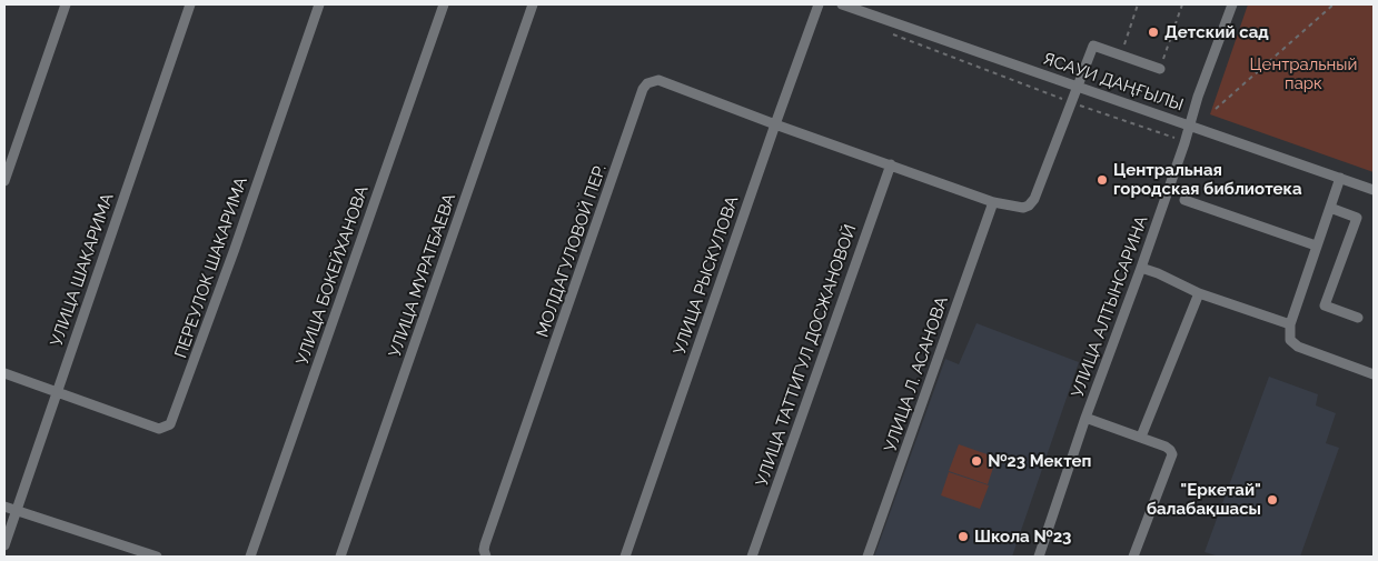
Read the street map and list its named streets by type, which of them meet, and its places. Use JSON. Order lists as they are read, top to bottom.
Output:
{
  "streets": {
    "street": [
      "ЯСАУИ ДАҢҒЫЛЫ",
      "МОЛДАГУЛОВОЙ ПЕР.",
      "ПЕРЕУЛОК ШАКАРИМА",
      "УЛИЦА ШАКАРИМА",
      "УЛИЦА БОКЕЙХАНОВА",
      "УЛИЦА МУРАТБАЕВА",
      "УЛИЦА РЫСКУЛОВА",
      "УЛИЦА АЛТЫНСАРИНА",
      "УЛИЦА ТАТТИГУЛ ДОСЖАНОВОЙ",
      "УЛИЦА Л. АСАНОВА"
    ]
  },
  "crossings": [
    ["ЯСАУИ ДАҢҒЫЛЫ", "УЛИЦА АЛТЫНСАРИНА"],
    ["МОЛДАГУЛОВОЙ ПЕР.", "УЛИЦА РЫСКУЛОВА"],
    ["ПЕРЕУЛОК ШАКАРИМА", "УЛИЦА ШАКАРИМА"]
  ],
  "parks": ["Центральный парк"],
  "places": [
    "Детский сад",
    "Центральная городская библиотека",
    "№23 Мектеп",
    "\"Еркетай\" балабақшасы",
    "Школа №23"
  ]
}
